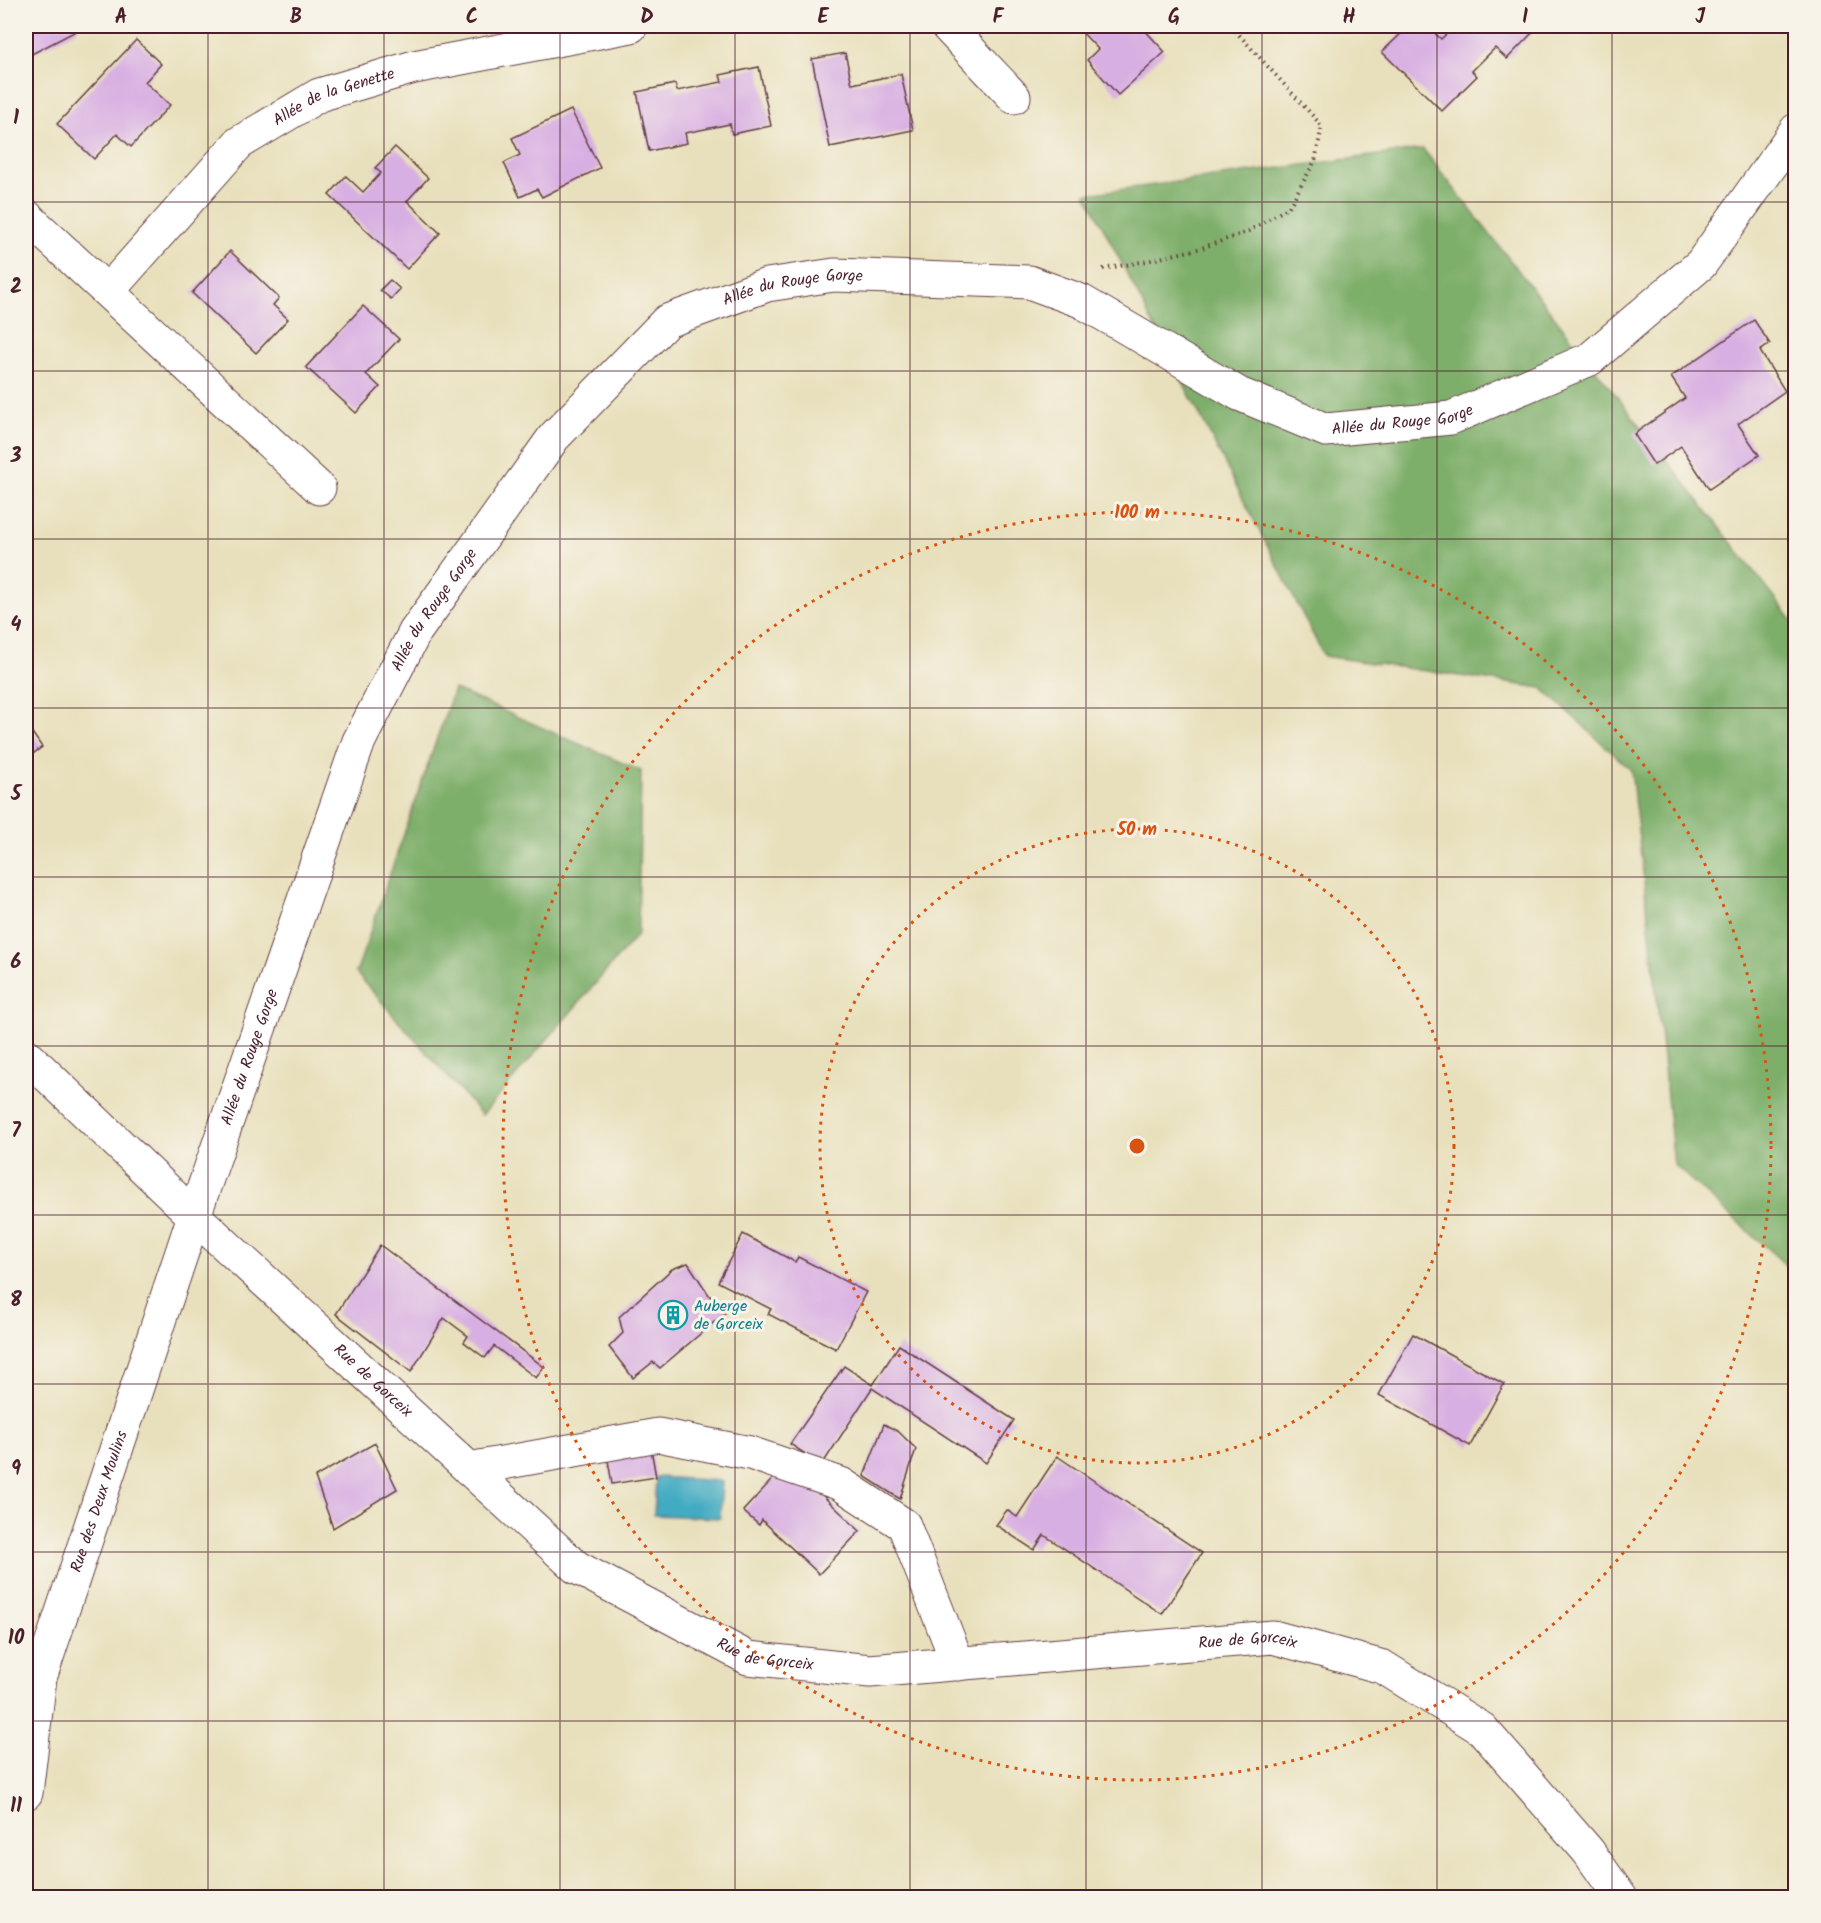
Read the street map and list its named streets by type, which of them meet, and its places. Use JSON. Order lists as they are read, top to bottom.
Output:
{
  "streets": {
    "street": [
      "Allée de la Genette",
      "Allée du Rouge Gorge",
      "Rue de Gorceix",
      "Rue des Deux Moulins"
    ]
  },
  "crossings": [
    ["Allée du Rouge Gorge", "Rue de Gorceix"],
    ["Allée du Rouge Gorge", "Rue des Deux Moulins"],
    ["Rue de Gorceix", "Rue des Deux Moulins"]
  ],
  "places": {
    "building": ["Auberge de Gorceix"]
  },
  "grid": {
    "columns": [
      "A",
      "B",
      "C",
      "D",
      "E",
      "F",
      "G",
      "H",
      "I",
      "J"
    ],
    "rows": [
      "1",
      "2",
      "3",
      "4",
      "5",
      "6",
      "7",
      "8",
      "9",
      "10",
      "11"
    ]
  },
  "rings": ["100 m", "50 m"]
}
